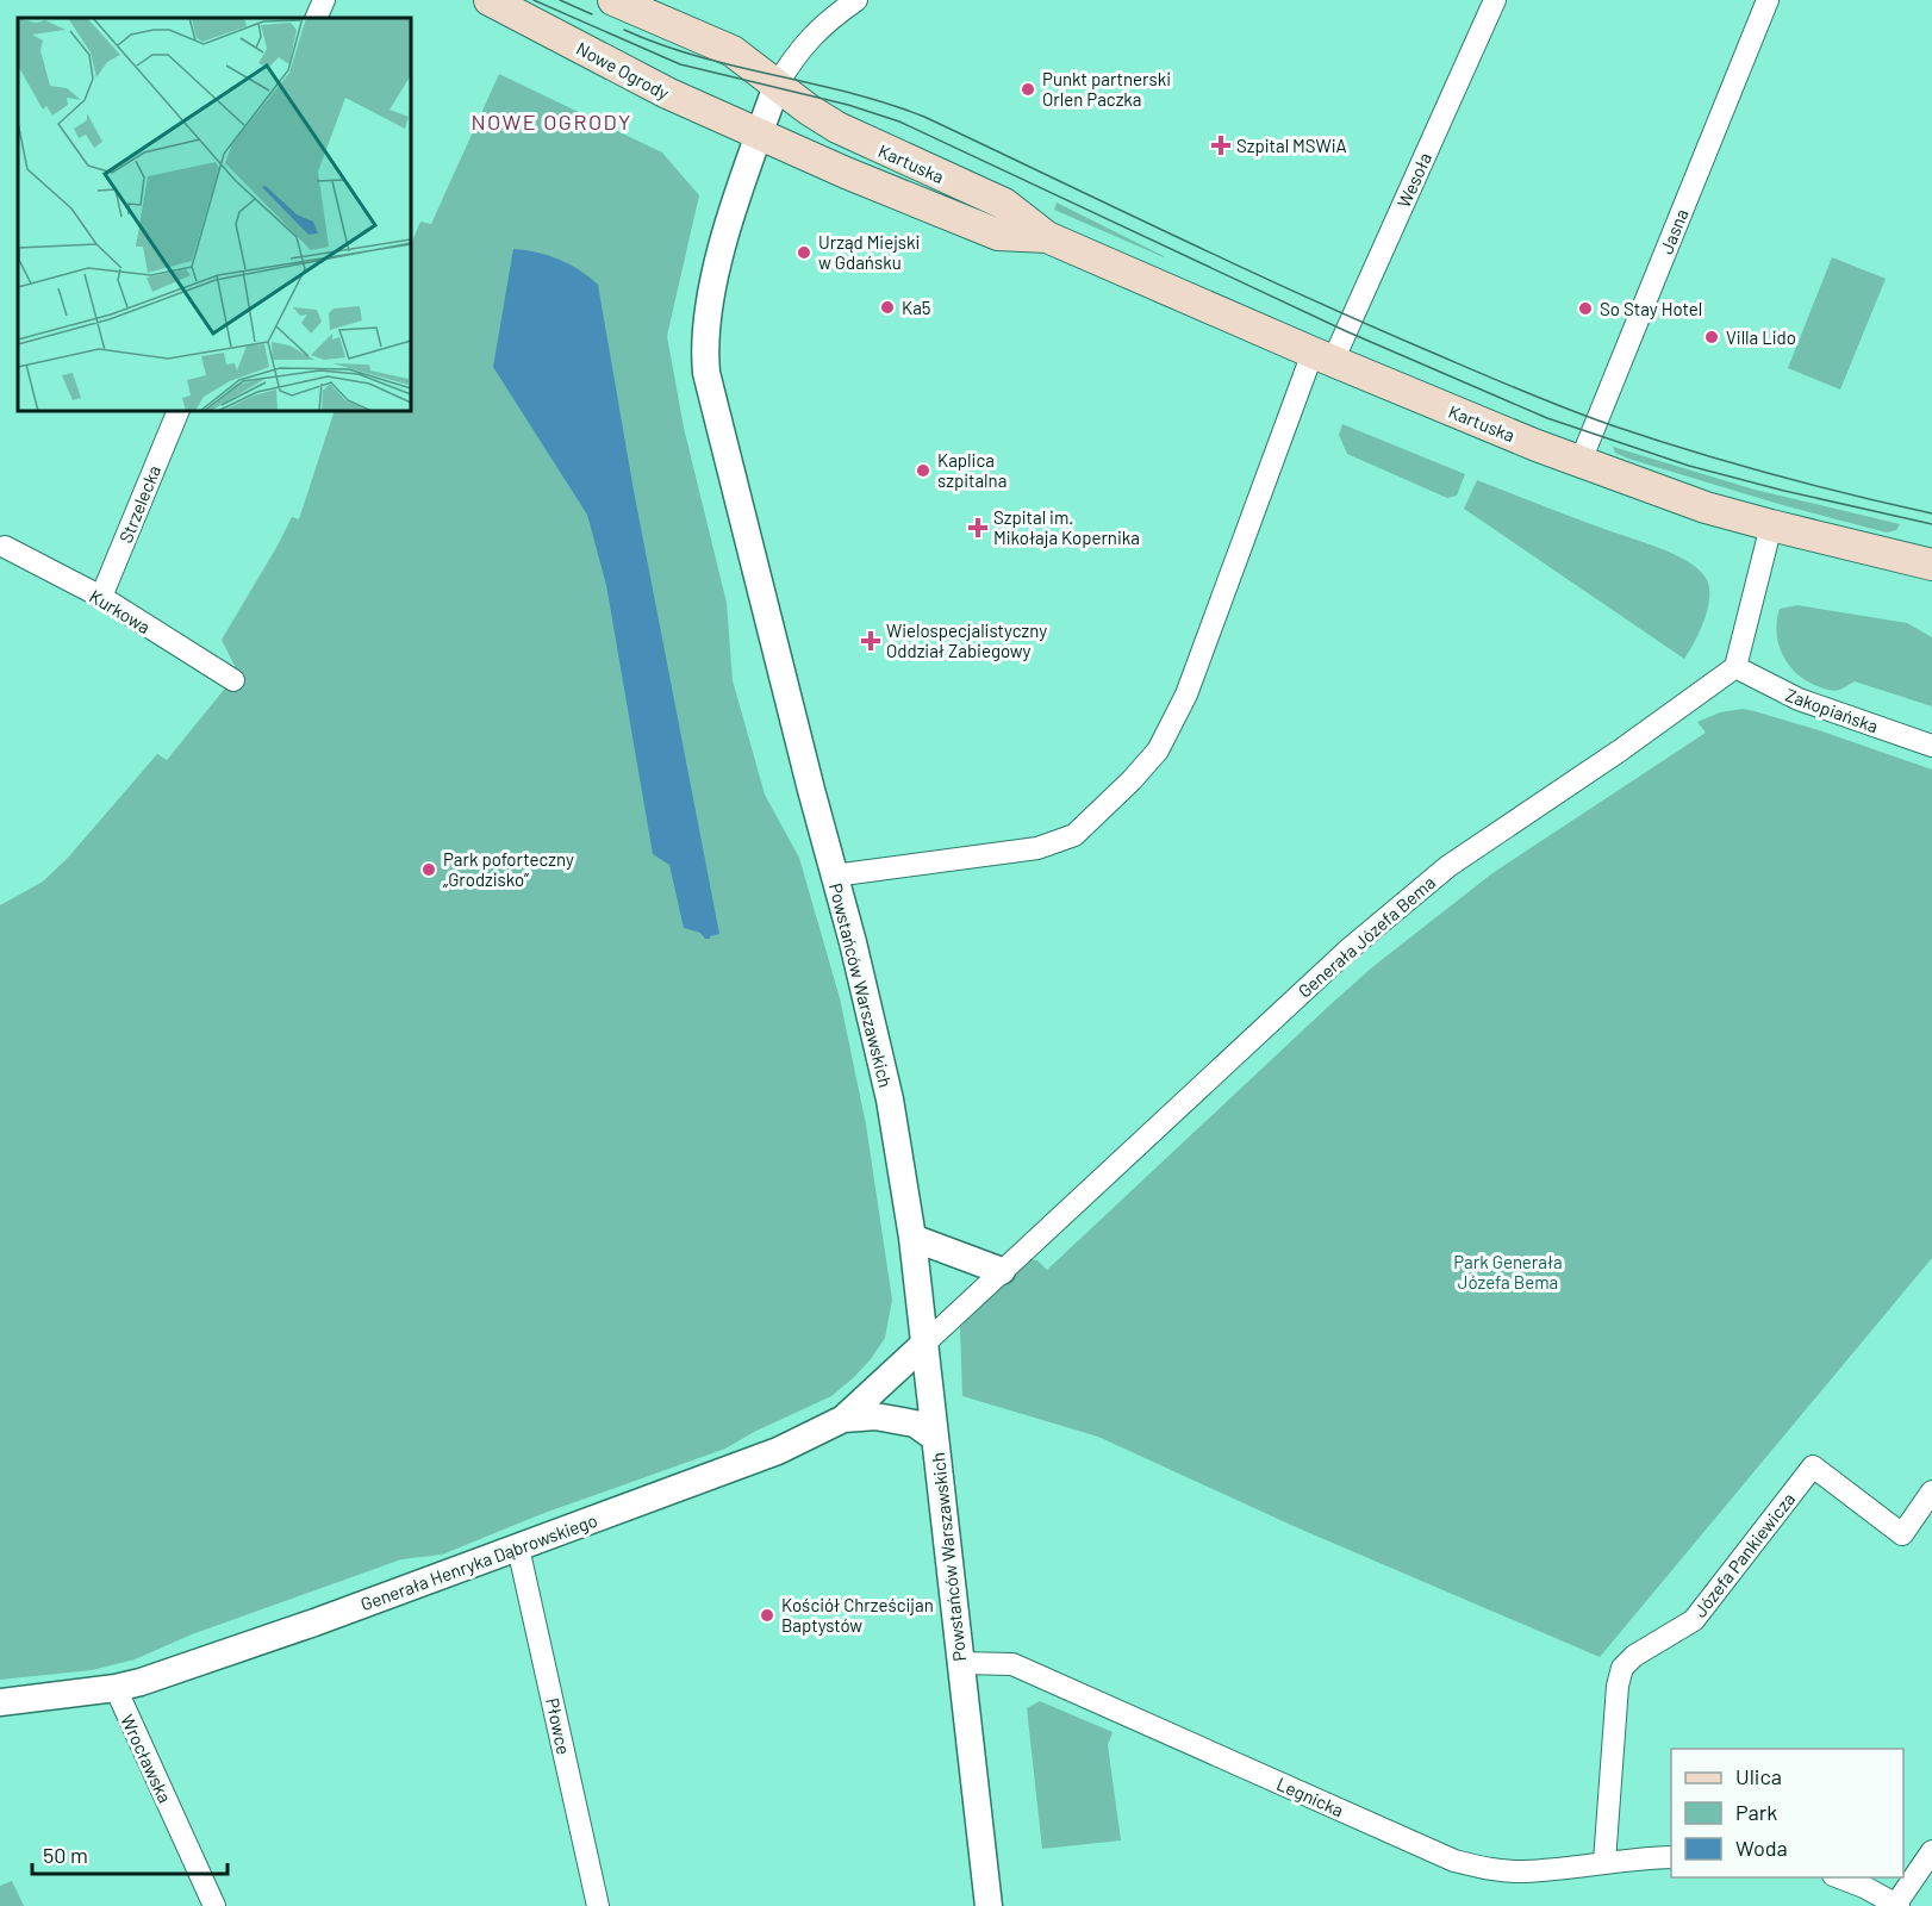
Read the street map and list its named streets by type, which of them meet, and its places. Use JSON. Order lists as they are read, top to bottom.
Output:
{
  "streets": {
    "main road": ["Nowe Ogrody", "Kartuska"],
    "street": [
      "Wesoła",
      "Jasna",
      "Strzelecka",
      "Kurkowa",
      "Zakopiańska",
      "Generała Józefa Bema",
      "Powstańców Warszawskich",
      "Józefa Pankiewicza",
      "Generała Henryka Dąbrowskiego",
      "Płowce",
      "Wrocławska",
      "Legnicka"
    ]
  },
  "crossings": [
    ["Nowe Ogrody", "Kartuska"],
    ["Nowe Ogrody", "Powstańców Warszawskich"],
    ["Kartuska", "Wesoła"],
    ["Kartuska", "Jasna"],
    ["Kartuska", "Powstańców Warszawskich"],
    ["Wesoła", "Powstańców Warszawskich"],
    ["Strzelecka", "Kurkowa"],
    ["Zakopiańska", "Generała Józefa Bema"],
    ["Generała Józefa Bema", "Powstańców Warszawskich"],
    ["Generała Józefa Bema", "Generała Henryka Dąbrowskiego"],
    ["Powstańców Warszawskich", "Generała Henryka Dąbrowskiego"],
    ["Powstańców Warszawskich", "Legnicka"],
    ["Józefa Pankiewicza", "Legnicka"],
    ["Generała Henryka Dąbrowskiego", "Płowce"],
    ["Generała Henryka Dąbrowskiego", "Wrocławska"]
  ],
  "districts": ["NOWE OGRODY"],
  "parks": ["Park Generała Józefa Bema"],
  "places": {
    "other": [
      "Punkt partnerski Orlen Paczka",
      "Urząd Miejski w Gdańsku",
      "Ka5",
      "So Stay Hotel",
      "Villa Lido",
      "Kaplica szpitalna",
      "Park poforteczny „Grodzisko”",
      "Kościół Chrześcijan Baptystów"
    ],
    "health": ["Szpital MSWiA", "Szpital im. Mikołaja Kopernika", "Wielospecjalistyczny Oddział Zabiegowy"]
  },
  "legend": ["Ulica", "Park", "Woda"],
  "scale_bar": "50 m"
}
